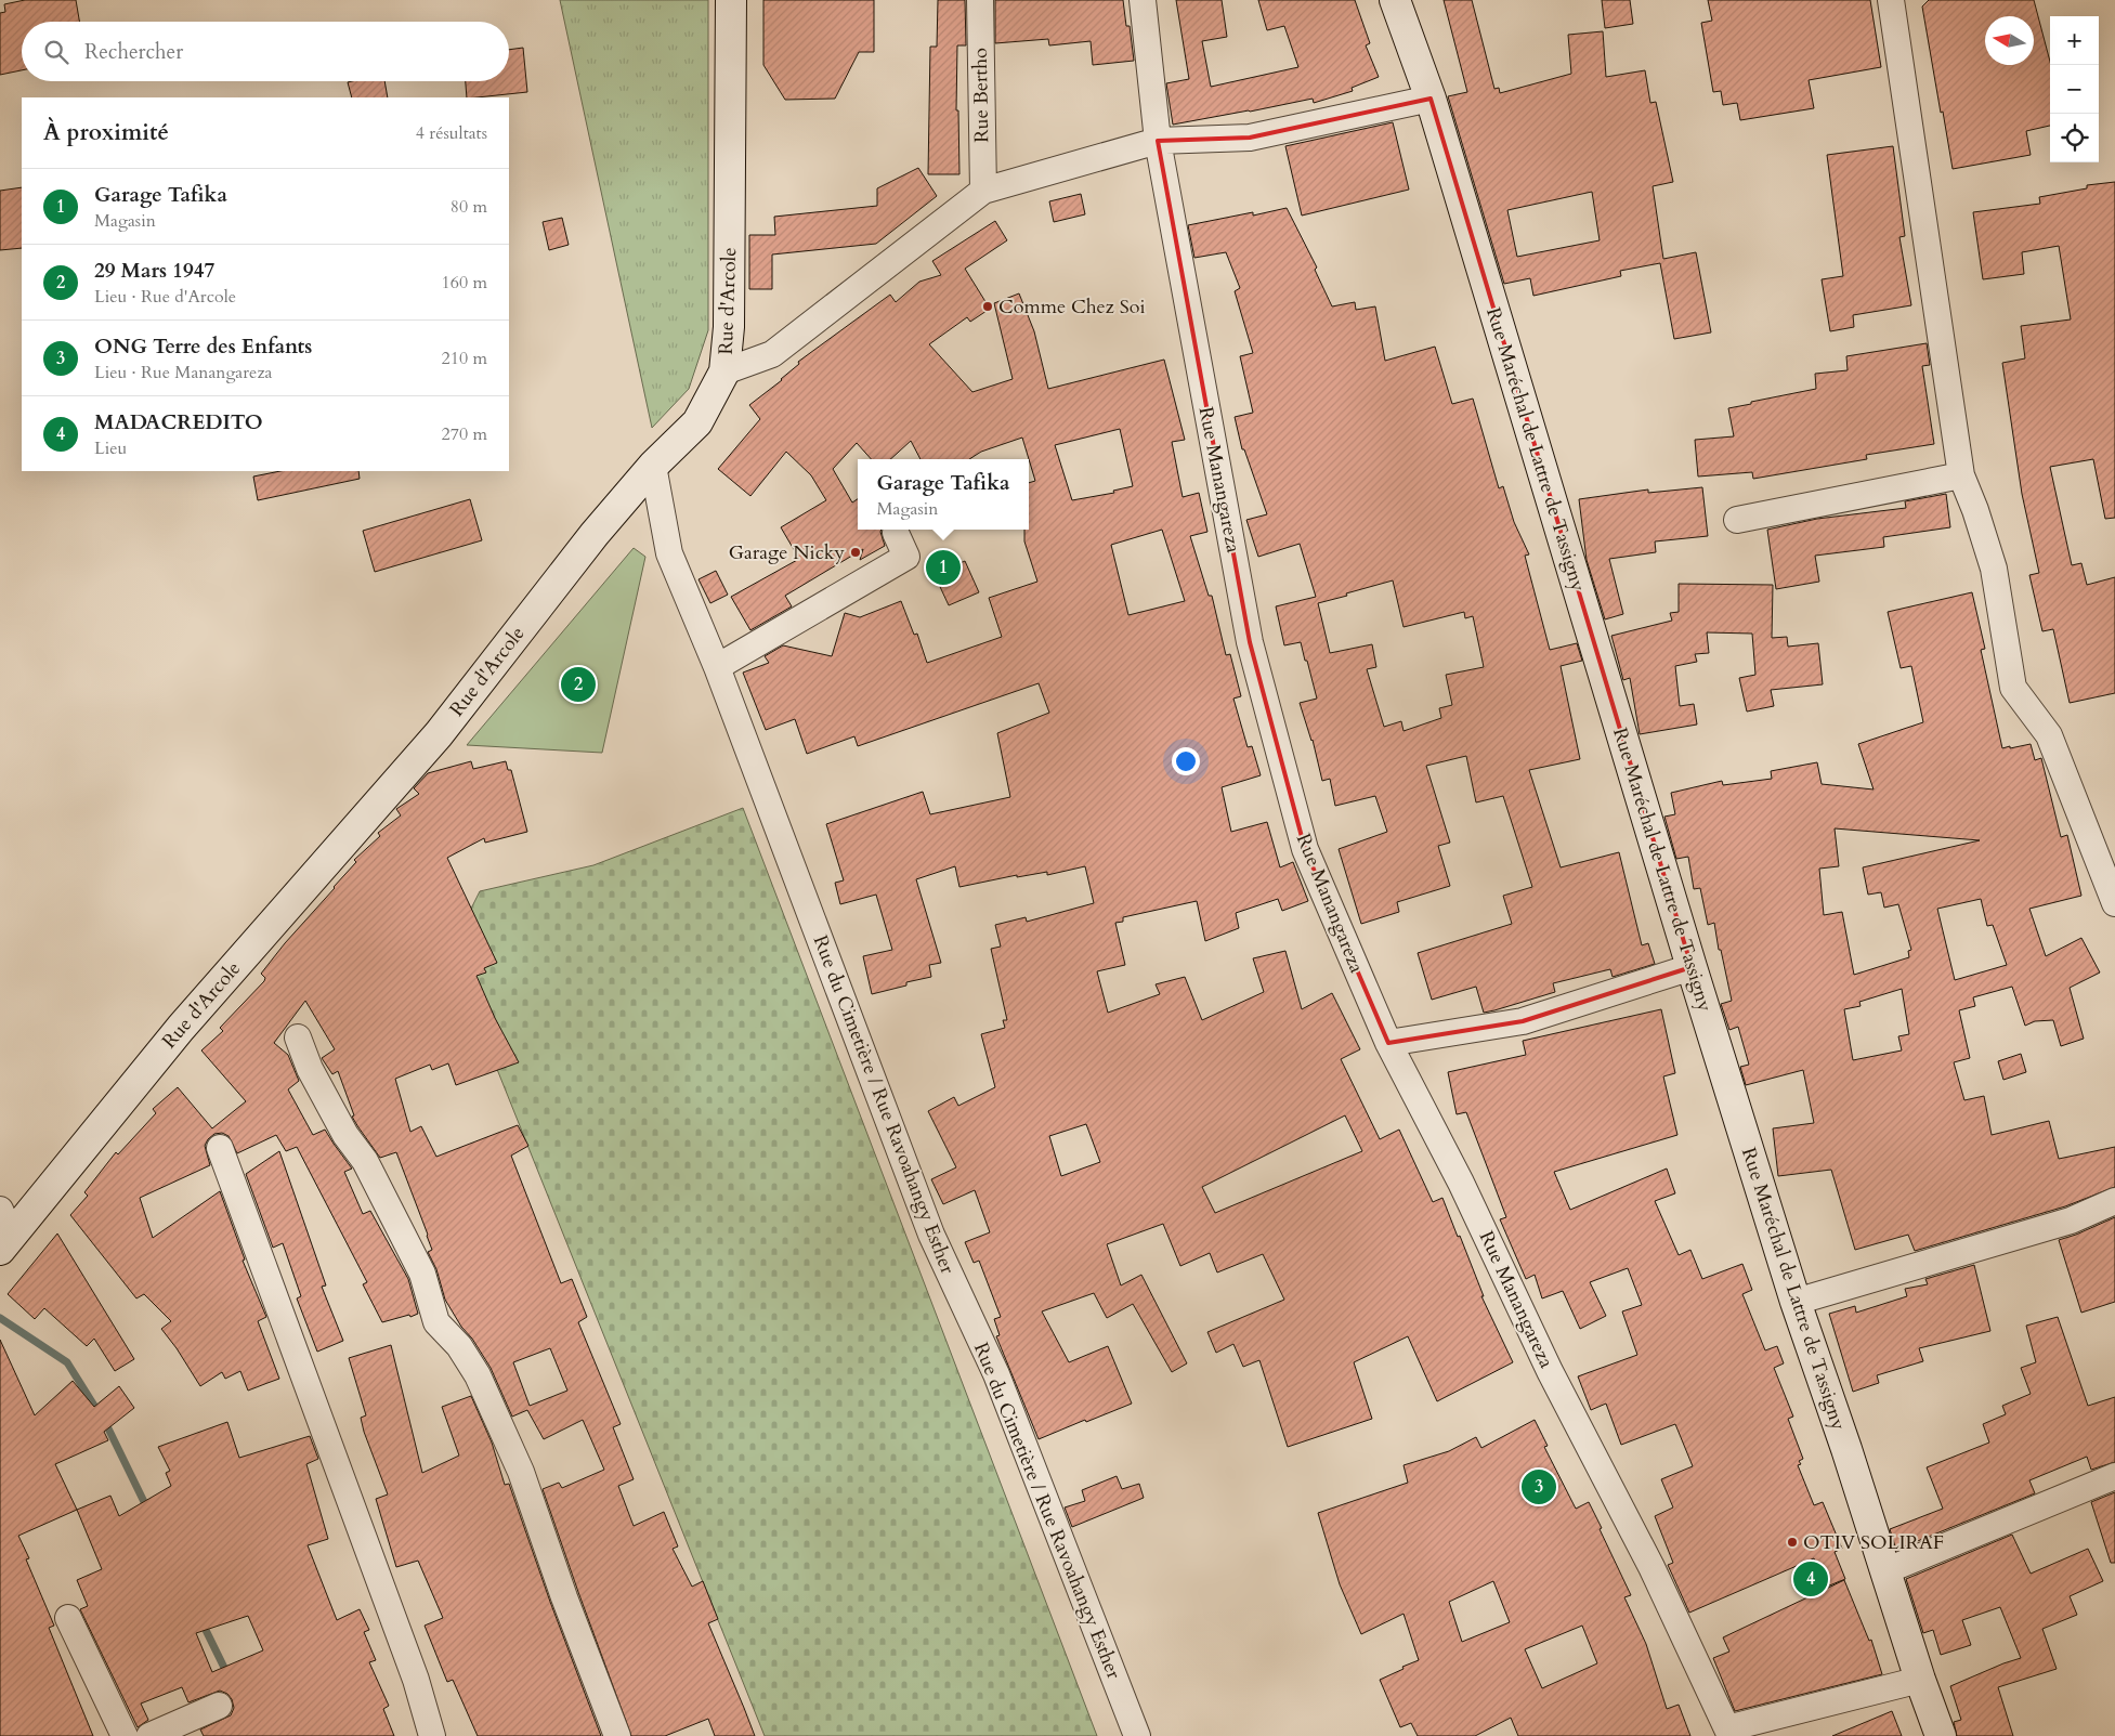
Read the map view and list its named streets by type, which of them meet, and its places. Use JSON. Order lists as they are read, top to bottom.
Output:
{
  "streets": {
    "street": [
      "Rue Bertho",
      "Rue d'Arcole",
      "Rue Maréchal de Lattre de Tassigny",
      "Rue Manangareza",
      "Rue du Cimetière / Rue Ravoahangy Esther"
    ]
  },
  "crossings": [
    ["Rue d'Arcole", "Rue du Cimetière / Rue Ravoahangy Esther"]
  ],
  "places": ["Comme Chez Soi", "Garage Nicky", "OTIV SOLIRAF"],
  "north": "left",
  "page": {
    "map_buttons": ["+", "−"],
    "search": "Rechercher",
    "heading": ["À proximité", "4 résultats"],
    "list": [
      {
        "mark": "1",
        "name": "Garage Tafika",
        "note": "Magasin",
        "value": "80 m"
      },
      {
        "mark": "2",
        "name": "29 Mars 1947",
        "note": "Lieu · Rue d'Arcole",
        "value": "160 m"
      },
      {
        "mark": "3",
        "name": "ONG Terre des Enfants",
        "note": "Lieu · Rue Manangareza",
        "value": "210 m"
      },
      {
        "mark": "4",
        "name": "MADACREDITO",
        "note": "Lieu",
        "value": "270 m"
      }
    ],
    "popup": ["Garage Tafika", "Magasin"],
    "pins": [
      "1",
      "2",
      "3",
      "4"
    ]
  }
}
